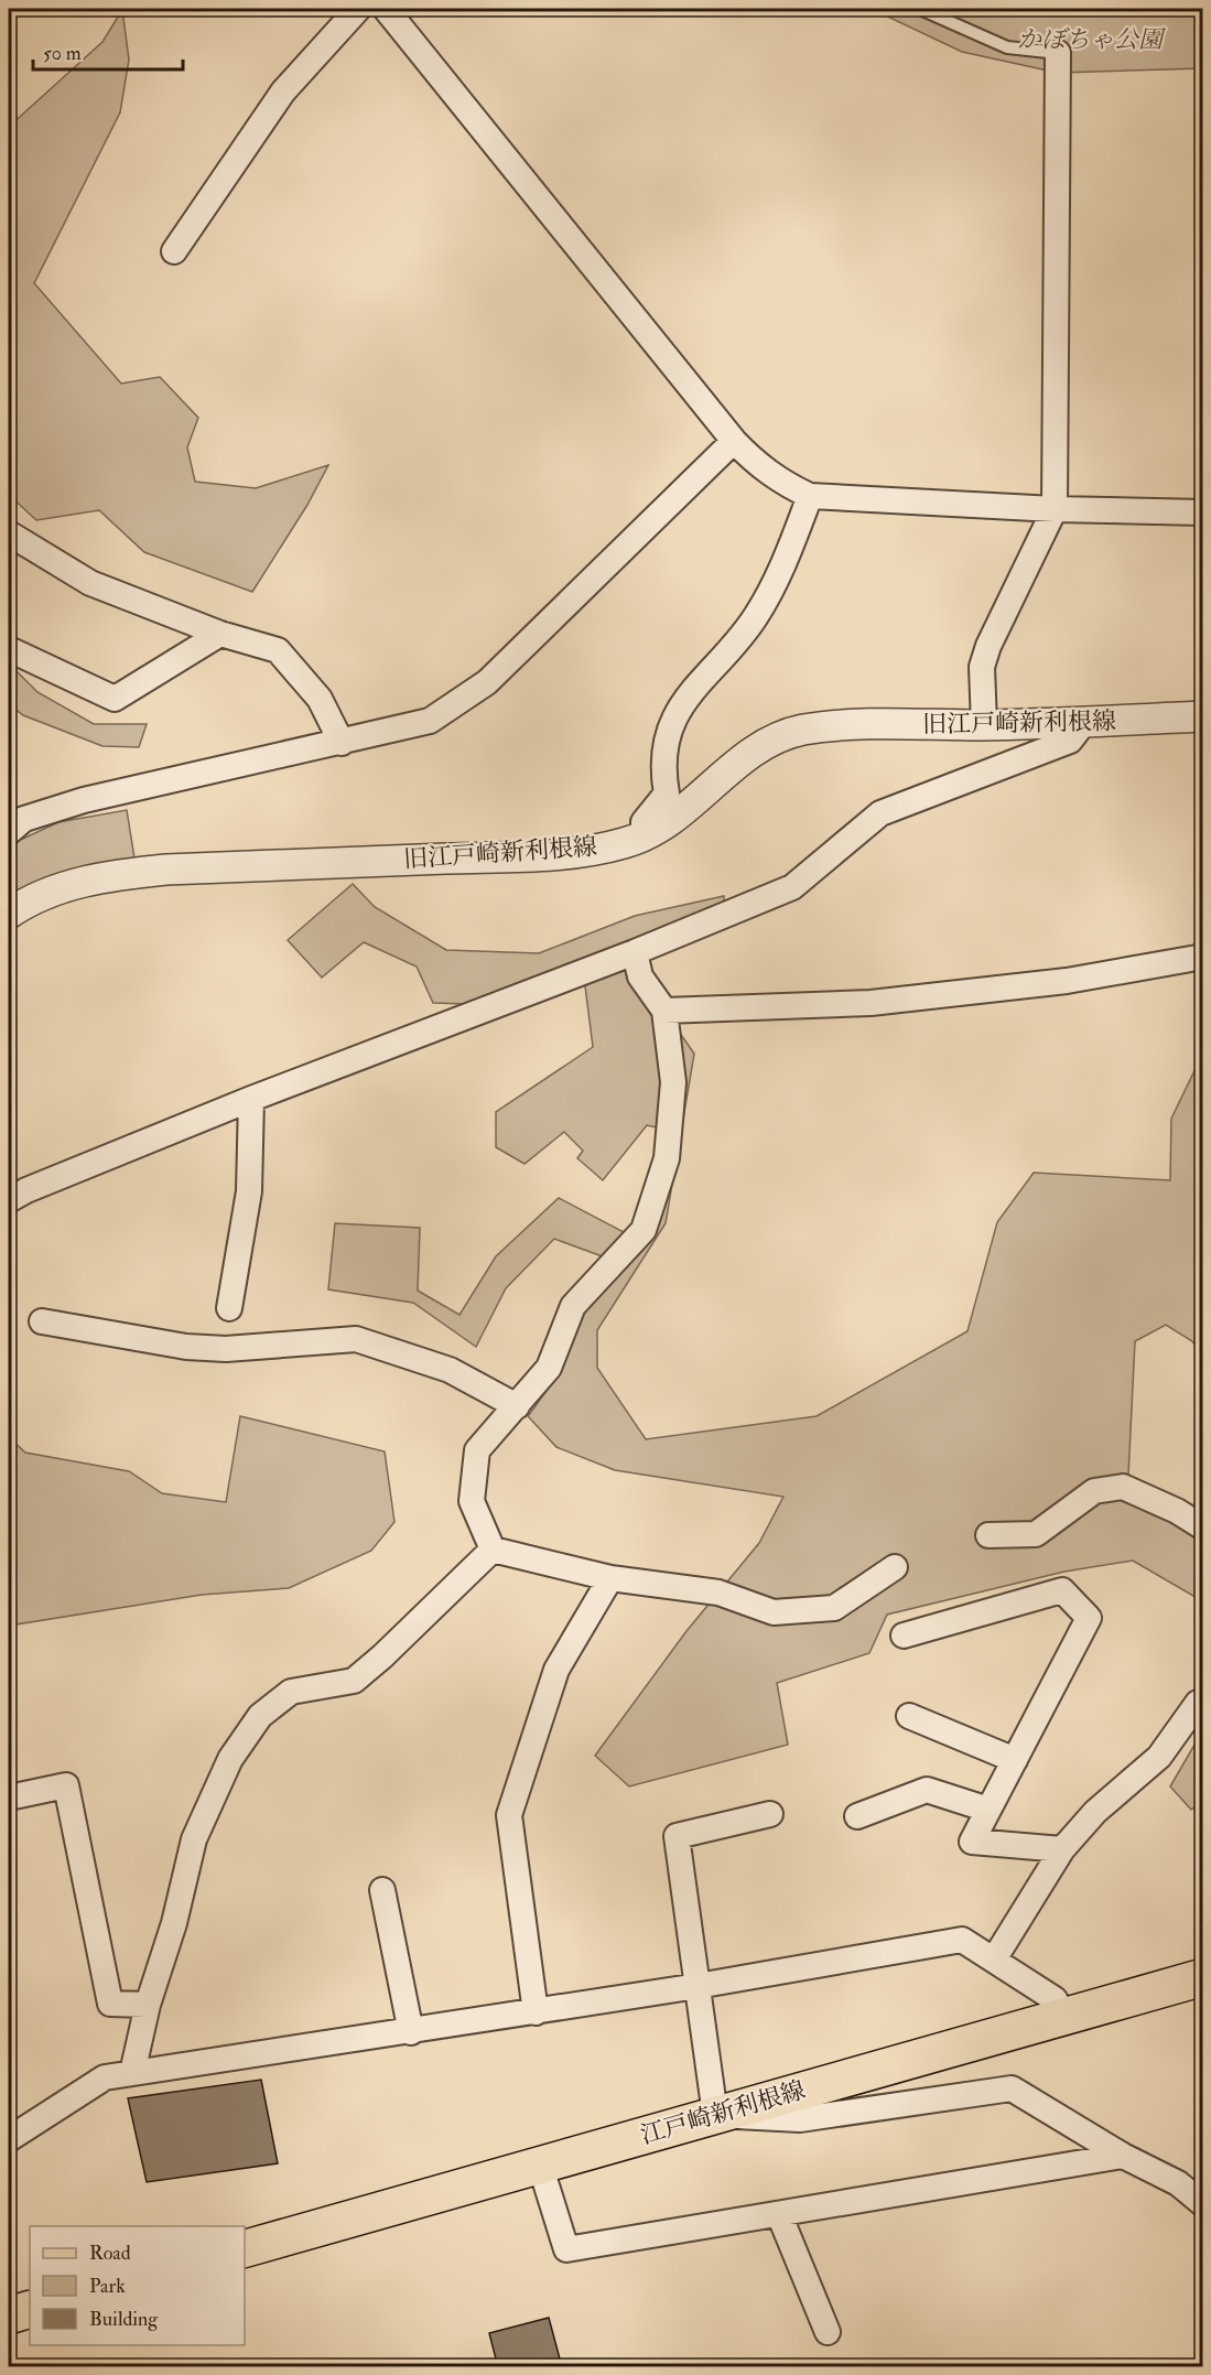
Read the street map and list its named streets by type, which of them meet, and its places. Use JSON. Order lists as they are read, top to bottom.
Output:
{
  "streets": {
    "main road": ["江戸崎新利根線"],
    "street": ["旧江戸崎新利根線"]
  },
  "parks": ["かぼちゃ公園"],
  "legend": ["Road", "Park", "Building"],
  "scale_bar": "50 m"
}
